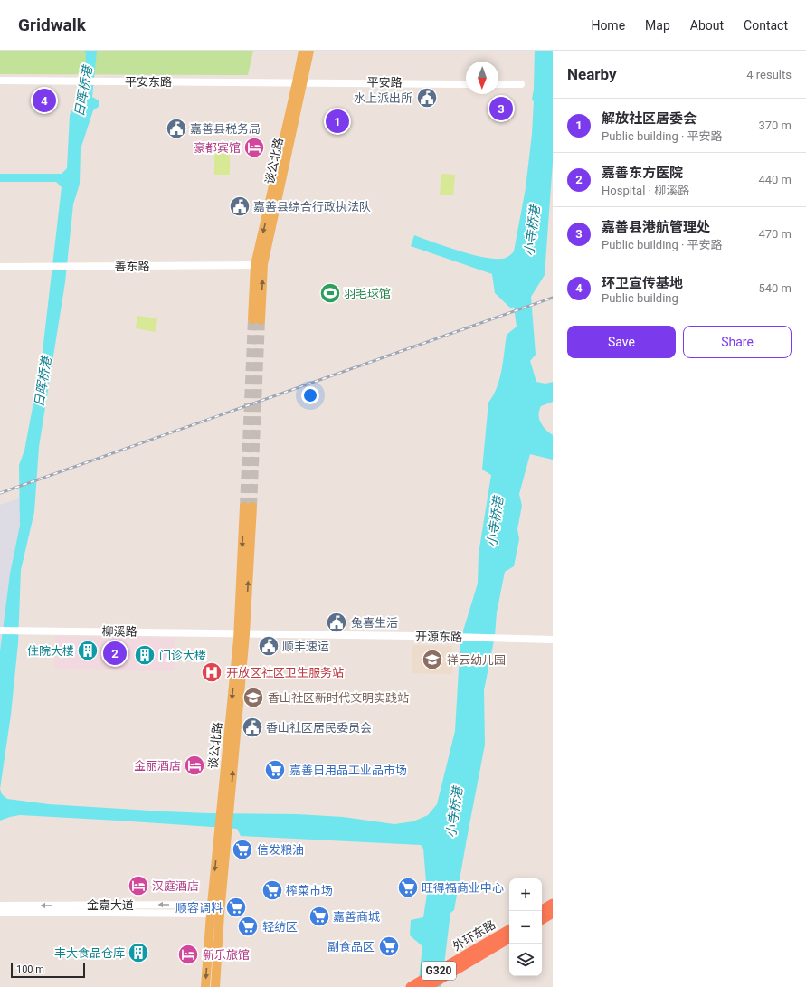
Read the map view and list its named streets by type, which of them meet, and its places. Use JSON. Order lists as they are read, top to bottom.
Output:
{
  "streets": {
    "highway": ["外环东路", "G320"],
    "main road": ["谈公北路"],
    "street": [
      "平安东路",
      "平安路",
      "善东路",
      "柳溪路",
      "开源东路",
      "金嘉大道"
    ]
  },
  "crossings": [
    ["平安东路", "平安路"],
    ["平安东路", "谈公北路"],
    ["平安路", "谈公北路"],
    ["谈公北路", "善东路"],
    ["谈公北路", "柳溪路"],
    ["谈公北路", "开源东路"],
    ["谈公北路", "金嘉大道"],
    ["柳溪路", "开源东路"]
  ],
  "water": ["日晖桥港", "小寺桥港"],
  "places": {
    "public building": [
      "水上派出所",
      "嘉善县税务局",
      "嘉善县综合行政执法队",
      "兔喜生活",
      "顺丰速运",
      "香山社区居民委员会"
    ],
    "hotel": [
      "豪都宾馆",
      "金丽酒店",
      "汉庭酒店",
      "新乐旅馆"
    ],
    "sports": ["羽毛球馆"],
    "building": ["住院大楼", "门诊大楼", "丰大食品仓库"],
    "school or university": ["祥云幼儿园", "香山社区新时代文明实践站"],
    "hospital": ["开放区社区卫生服务站"],
    "supermarket": [
      "嘉善日用品工业品市场",
      "信发粮油",
      "旺得福商业中心",
      "榨菜市场",
      "顺容调料",
      "嘉善商城",
      "轻纺区",
      "副食品区"
    ]
  },
  "scale_bar": "100 m",
  "north": "bottom",
  "page": {
    "header": "Gridwalk",
    "nav": [
      "Home",
      "Map",
      "About",
      "Contact"
    ],
    "heading": ["Nearby", "4 results"],
    "pins": [
      "4",
      "3",
      "1",
      "2"
    ],
    "list": [
      {
        "mark": "1",
        "name": "解放社区居委会",
        "note": "Public building · 平安路",
        "value": "370 m"
      },
      {
        "mark": "2",
        "name": "嘉善东方医院",
        "note": "Hospital · 柳溪路",
        "value": "440 m"
      },
      {
        "mark": "3",
        "name": "嘉善县港航管理处",
        "note": "Public building · 平安路",
        "value": "470 m"
      },
      {
        "mark": "4",
        "name": "环卫宣传基地",
        "note": "Public building",
        "value": "540 m"
      }
    ],
    "buttons": ["Save", "Share"],
    "map_buttons": ["+", "−"],
    "scale": "100 m"
  }
}
